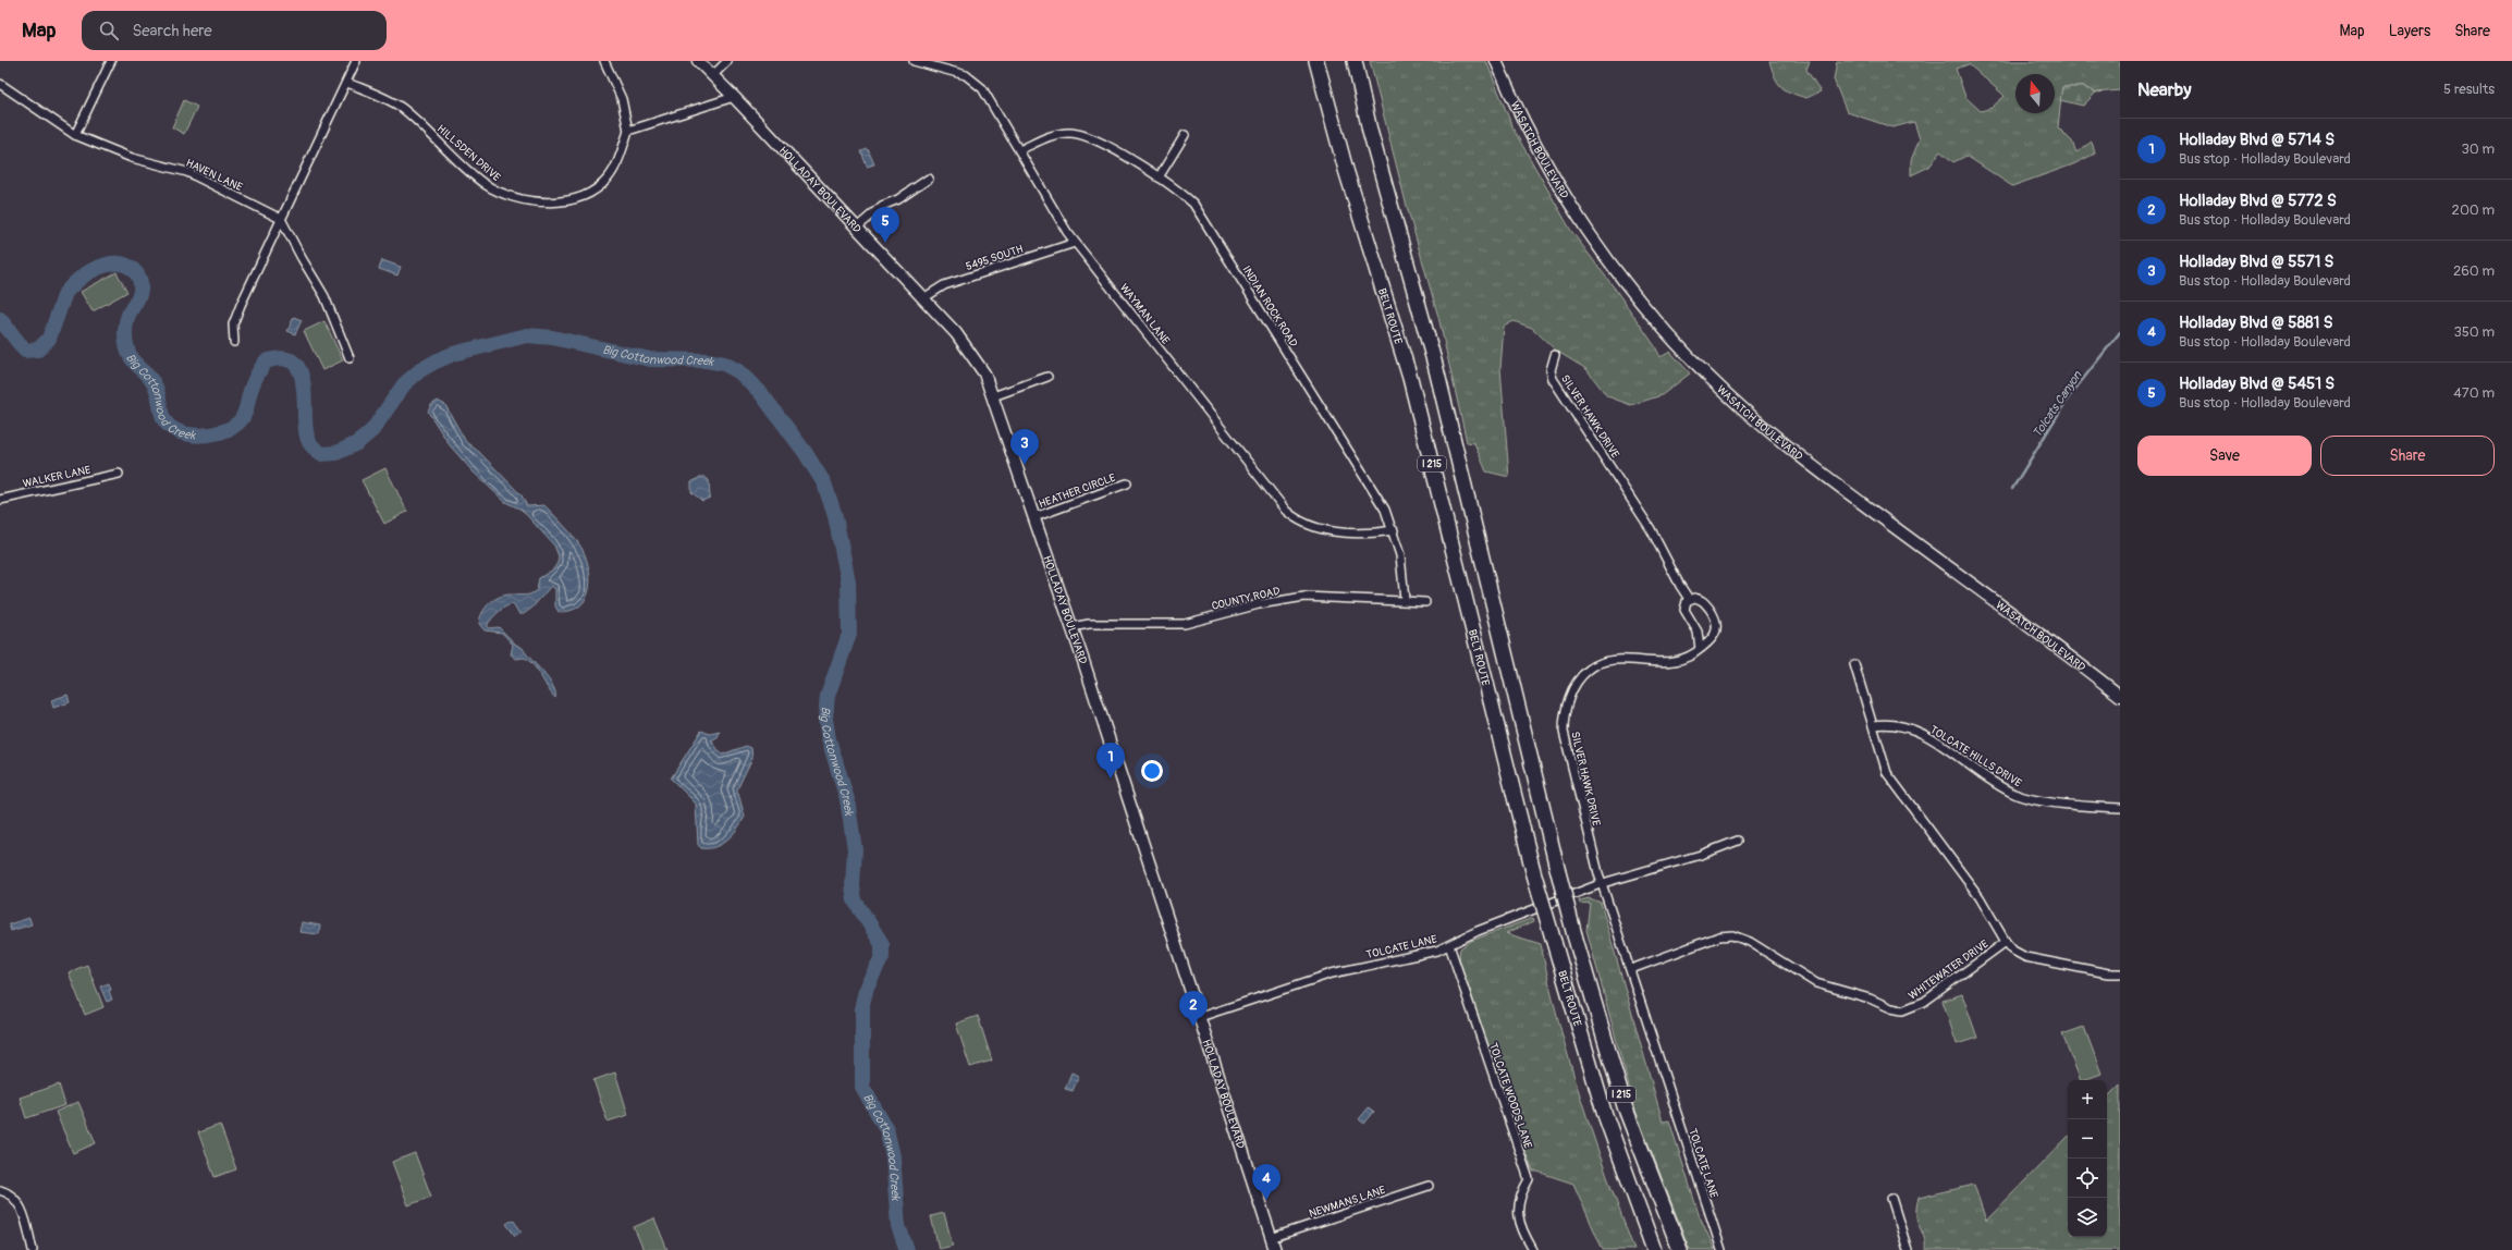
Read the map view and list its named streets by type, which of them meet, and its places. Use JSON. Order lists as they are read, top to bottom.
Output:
{
  "streets": {
    "highway": ["BELT ROUTE", "I 215"],
    "main road": ["WASATCH BOULEVARD", "HOLLADAY BOULEVARD"],
    "street": [
      "HILLSDEN DRIVE",
      "HAVEN LANE",
      "5495 SOUTH",
      "INDIAN ROCK ROAD",
      "WAYMAN LANE",
      "SILVER HAWK DRIVE",
      "WALKER LANE",
      "HEATHER CIRCLE",
      "COUNTY ROAD",
      "TOLCATE HILLS DRIVE",
      "TOLCATE LANE",
      "WHITEWATER DRIVE",
      "TOLCATE WOODS LANE",
      "NEWMANS LANE"
    ]
  },
  "crossings": [
    ["HOLLADAY BOULEVARD", "5495 SOUTH"],
    ["HOLLADAY BOULEVARD", "HEATHER CIRCLE"],
    ["HOLLADAY BOULEVARD", "COUNTY ROAD"],
    ["HOLLADAY BOULEVARD", "TOLCATE LANE"],
    ["HOLLADAY BOULEVARD", "NEWMANS LANE"],
    ["5495 SOUTH", "WAYMAN LANE"],
    ["INDIAN ROCK ROAD", "WAYMAN LANE"],
    ["INDIAN ROCK ROAD", "COUNTY ROAD"],
    ["SILVER HAWK DRIVE", "TOLCATE LANE"],
    ["TOLCATE HILLS DRIVE", "WHITEWATER DRIVE"],
    ["TOLCATE LANE", "WHITEWATER DRIVE"],
    ["TOLCATE LANE", "TOLCATE WOODS LANE"]
  ],
  "water": ["Big Cottonwood Creek", "Tolcats Canyon"],
  "north": "top",
  "page": {
    "header": "Map",
    "search": "Search here",
    "nav": ["Map", "Layers", "Share"],
    "heading": ["Nearby", "5 results"],
    "list": [
      {
        "mark": "1",
        "name": "Holladay Blvd @ 5714 S",
        "note": "Bus stop · Holladay Boulevard",
        "value": "30 m"
      },
      {
        "mark": "2",
        "name": "Holladay Blvd @ 5772 S",
        "note": "Bus stop · Holladay Boulevard",
        "value": "200 m"
      },
      {
        "mark": "3",
        "name": "Holladay Blvd @ 5571 S",
        "note": "Bus stop · Holladay Boulevard",
        "value": "260 m"
      },
      {
        "mark": "4",
        "name": "Holladay Blvd @ 5881 S",
        "note": "Bus stop · Holladay Boulevard",
        "value": "350 m"
      },
      {
        "mark": "5",
        "name": "Holladay Blvd @ 5451 S",
        "note": "Bus stop · Holladay Boulevard",
        "value": "470 m"
      }
    ],
    "pins": [
      "5",
      "3",
      "1",
      "2",
      "4"
    ],
    "buttons": ["Save", "Share"],
    "map_buttons": ["+", "−"]
  }
}
